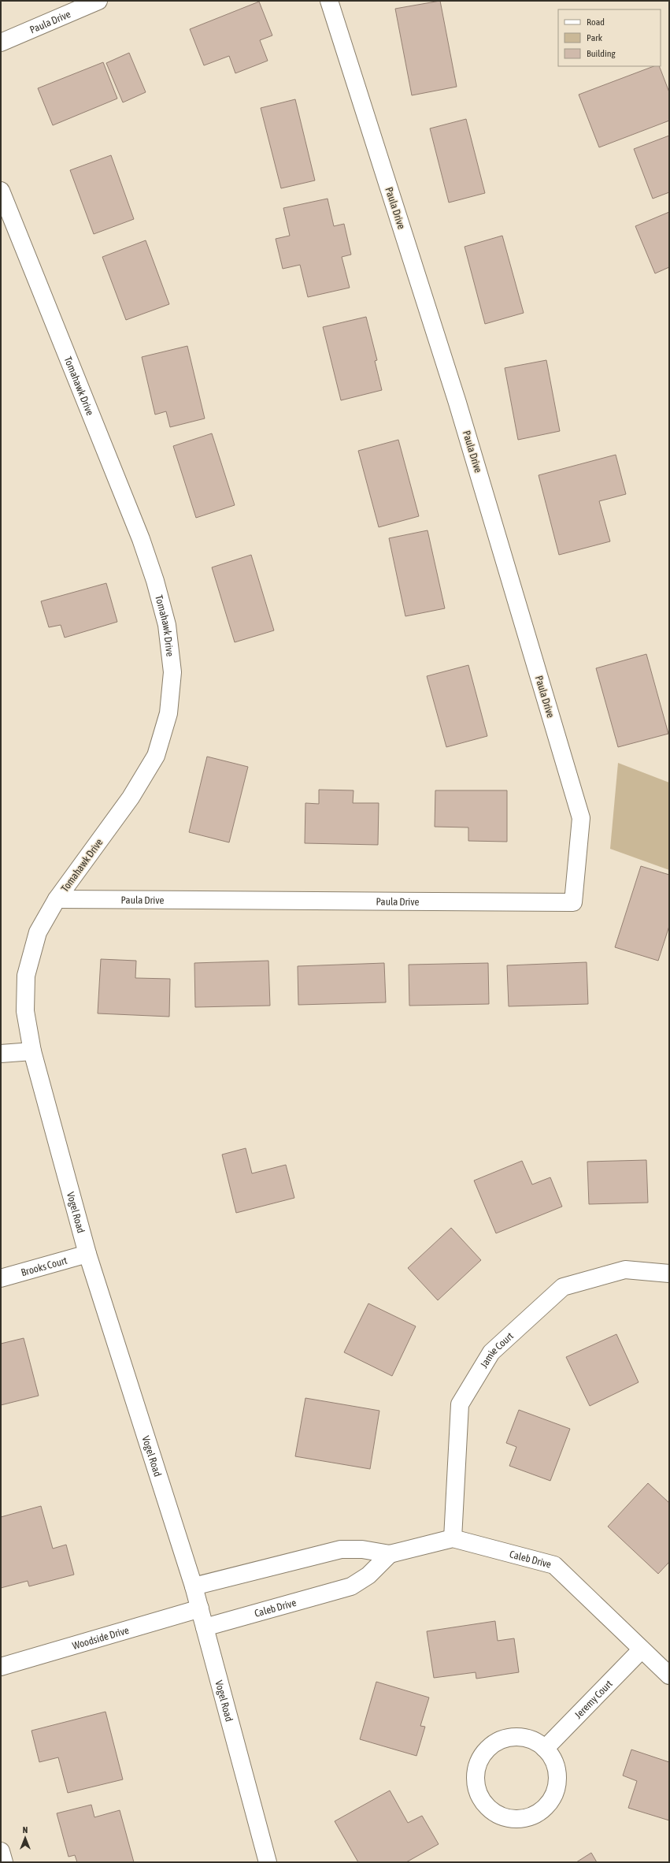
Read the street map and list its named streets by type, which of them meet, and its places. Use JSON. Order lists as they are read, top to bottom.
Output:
{
  "streets": {
    "street": [
      "Paula Drive",
      "Tomahawk Drive",
      "Vogel Road",
      "Brooks Court",
      "Jamie Court",
      "Caleb Drive",
      "Woodside Drive",
      "Jeremy Court"
    ]
  },
  "crossings": [
    ["Paula Drive", "Tomahawk Drive"],
    ["Tomahawk Drive", "Vogel Road"],
    ["Vogel Road", "Brooks Court"],
    ["Vogel Road", "Caleb Drive"],
    ["Vogel Road", "Woodside Drive"],
    ["Jamie Court", "Caleb Drive"],
    ["Caleb Drive", "Jeremy Court"]
  ],
  "legend": ["Road", "Park", "Building"],
  "north": "top"
}
